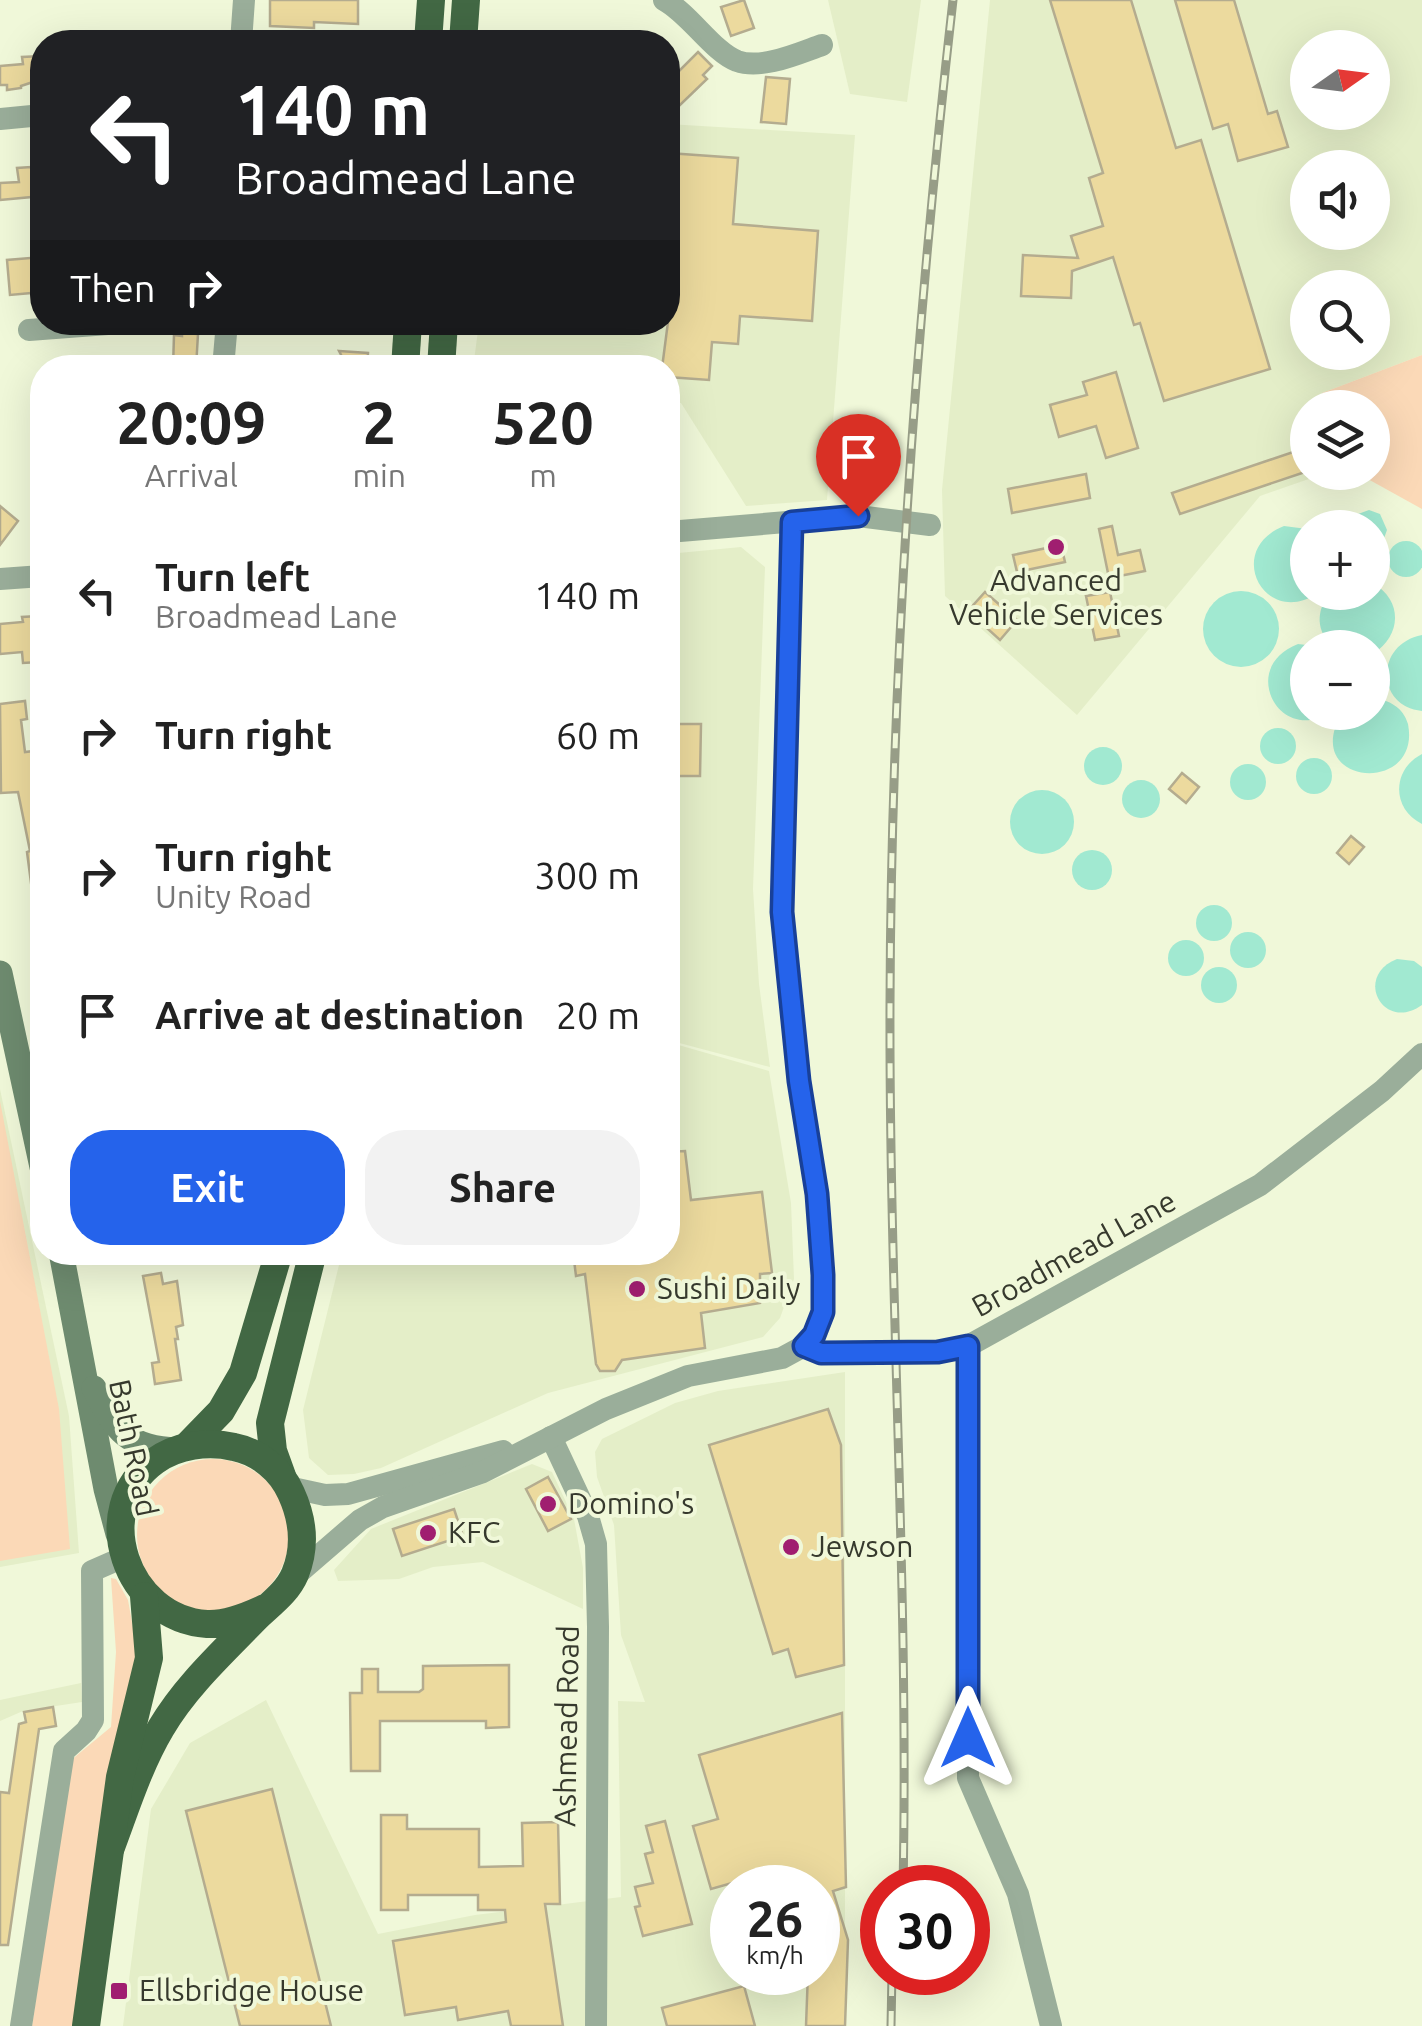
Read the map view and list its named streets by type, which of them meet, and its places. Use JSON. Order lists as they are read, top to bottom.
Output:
{
  "streets": {
    "main road": ["Bath Road"],
    "street": ["Broadmead Lane", "Ashmead Road"]
  },
  "crossings": [
    ["Broadmead Lane", "Bath Road"],
    ["Broadmead Lane", "Ashmead Road"]
  ],
  "places": {
    "other": [
      "Advanced Vehicle Services",
      "Sushi Daily",
      "Domino's",
      "KFC",
      "Jewson"
    ],
    "transit": ["Ellsbridge House"]
  },
  "north": "right",
  "page": {
    "map_buttons": ["+", "−"],
    "turn": ["140 m", "Broadmead Lane"],
    "then": "Then",
    "eta": [
      "20:09",
      "Arrival",
      "2",
      "min",
      "520",
      "m"
    ],
    "list": [
      {
        "name": "Turn left",
        "note": "Broadmead Lane",
        "value": "140 m"
      },
      {
        "name": "Turn right",
        "value": "60 m"
      },
      {
        "name": "Turn right",
        "note": "Unity Road",
        "value": "300 m"
      },
      {
        "name": "Arrive at destination",
        "value": "20 m"
      }
    ],
    "buttons": ["Exit", "Share"],
    "speed": "26 km/h",
    "limit": "30"
  }
}
